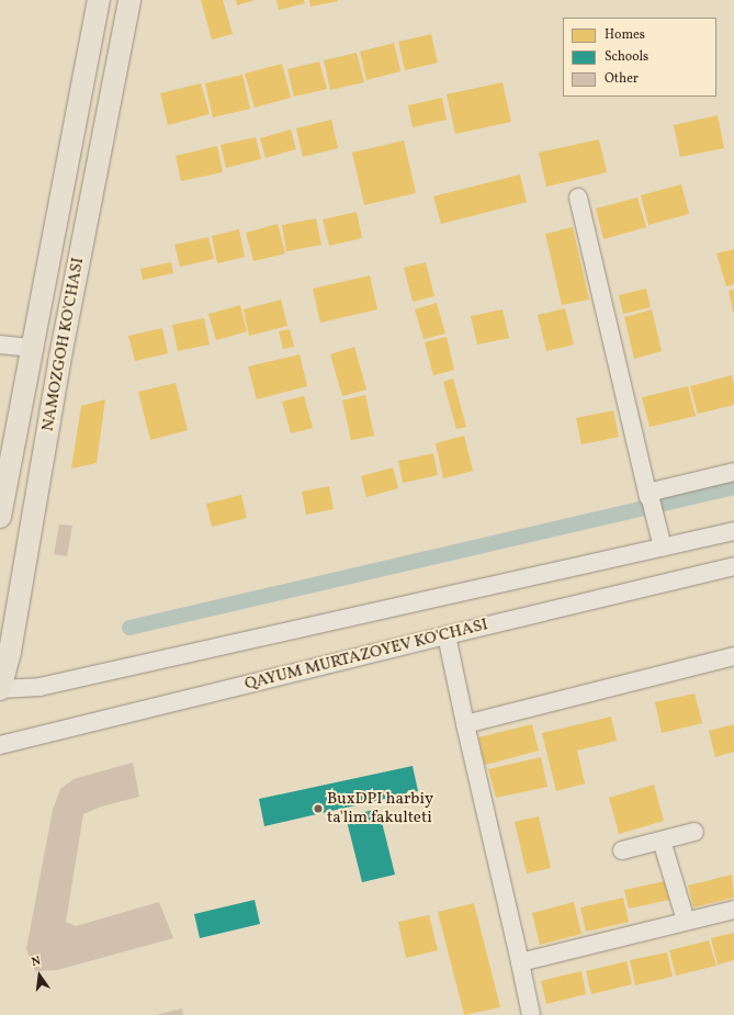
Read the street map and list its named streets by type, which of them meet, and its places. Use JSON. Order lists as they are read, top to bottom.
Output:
{
  "streets": {
    "main road": ["NAMOZGOH KO'CHASI"],
    "street": ["QAYUM MURTAZOYEV KO'CHASI"]
  },
  "places": ["BuxDPI harbiy ta'lim fakulteti"],
  "legend": ["Homes", "Schools", "Other"],
  "north": "top"
}
